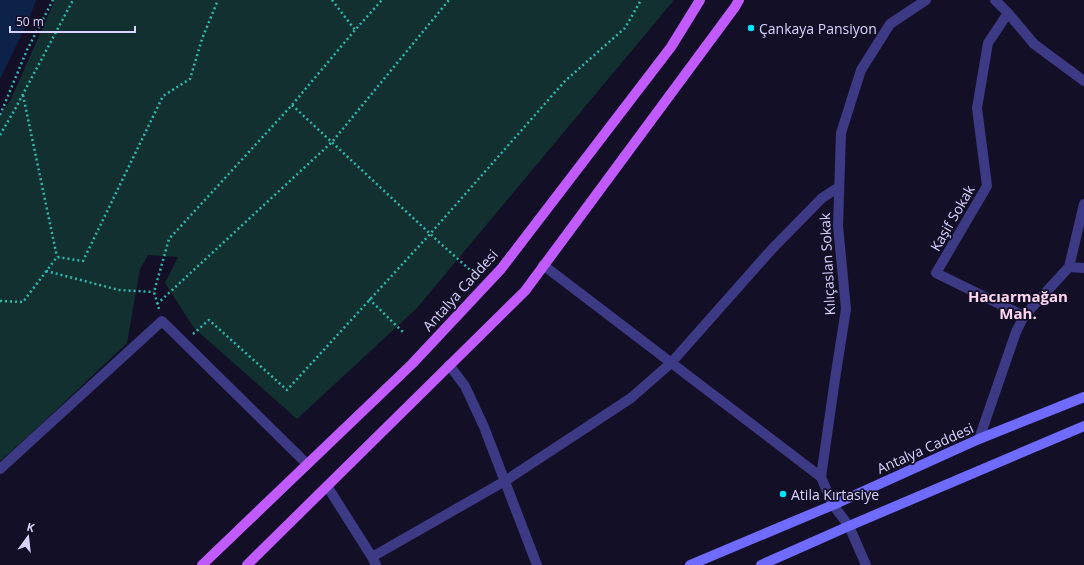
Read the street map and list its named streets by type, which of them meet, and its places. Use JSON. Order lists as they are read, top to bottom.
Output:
{
  "streets": {
    "main road": ["Antalya Caddesi"],
    "street": ["Kaşif Sokak", "Kılıçaslan Sokak"]
  },
  "districts": ["Hacıarmağan Mah."],
  "places": ["Çankaya Pansiyon", "Atila Kırtasiye"],
  "scale_bar": "50 m",
  "north": "top"
}
